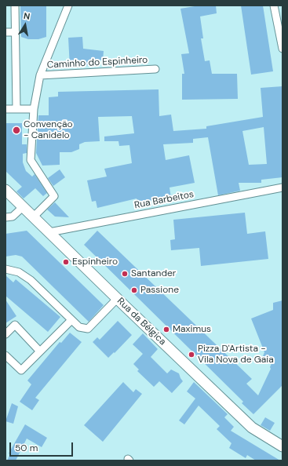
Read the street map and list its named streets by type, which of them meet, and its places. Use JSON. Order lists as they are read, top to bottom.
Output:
{
  "streets": {
    "main road": ["Rua da Bélgica"],
    "street": ["Caminho do Espinheiro", "Rua Barbeitos"]
  },
  "crossings": [
    ["Rua Barbeitos", "Rua da Bélgica"]
  ],
  "places": [
    "Convenção - Canidelo",
    "Espinheiro",
    "Santander",
    "Passione",
    "Maximus",
    "Pizza D'Artista - Vila Nova de Gaia"
  ],
  "scale_bar": "50 m",
  "north": "top"
}
